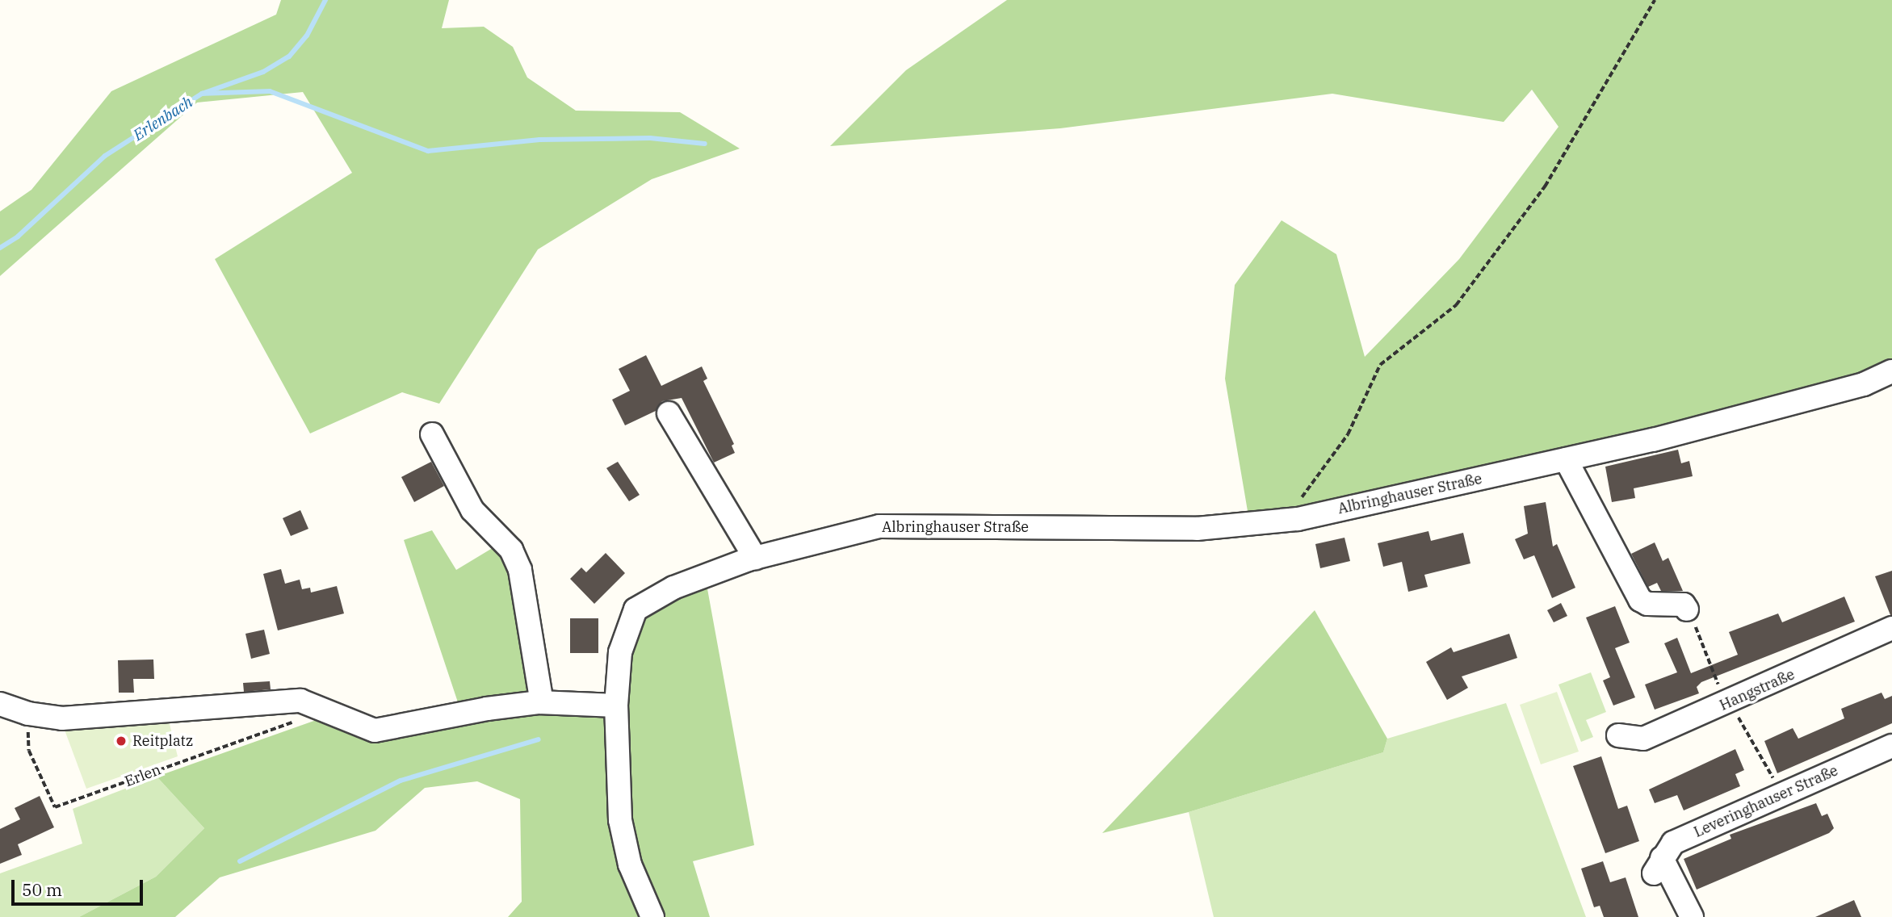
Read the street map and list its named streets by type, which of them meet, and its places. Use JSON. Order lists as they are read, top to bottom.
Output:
{
  "streets": {
    "street": ["Albringhauser Straße", "Hangstraße", "Leveringhauser Straße"],
    "path": ["Erlen"]
  },
  "water": ["Erlenbach"],
  "places": ["Reitplatz"],
  "scale_bar": "50 m"
}
